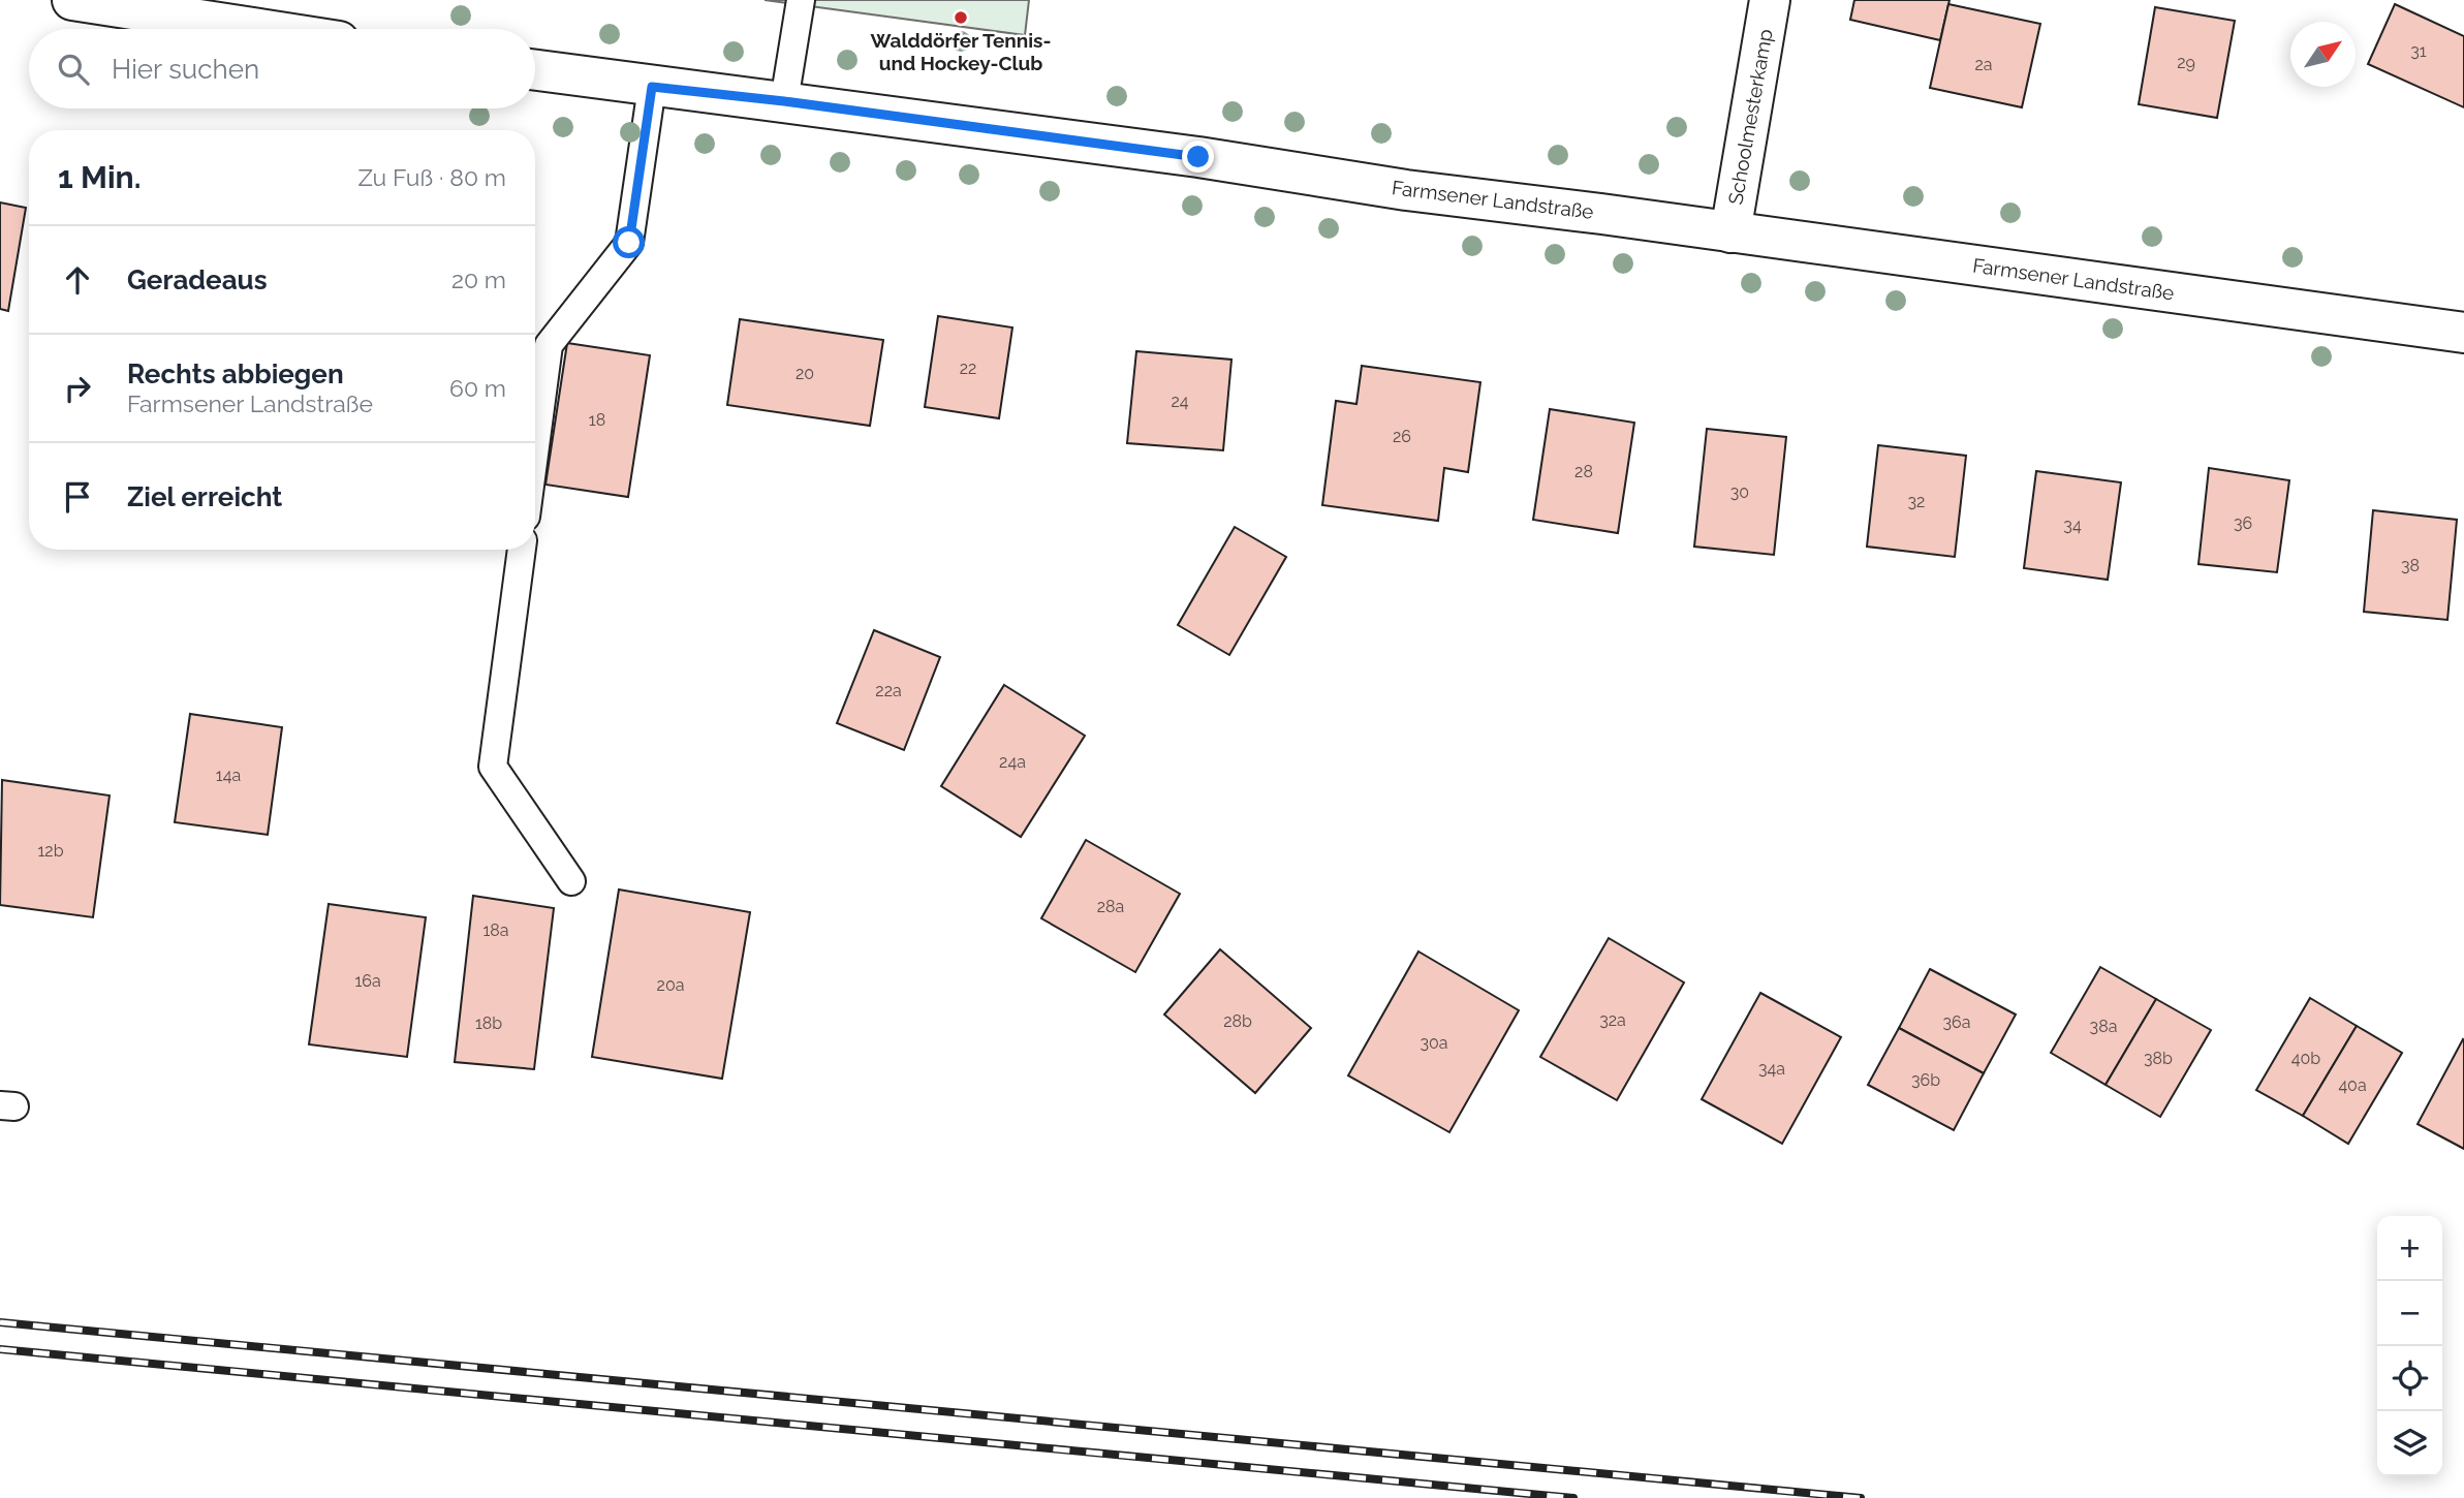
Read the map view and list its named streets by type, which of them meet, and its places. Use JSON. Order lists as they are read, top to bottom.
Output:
{
  "streets": {
    "main road": ["Schoolmesterkamp", "Farmsener Landstraße"]
  },
  "crossings": [
    ["Schoolmesterkamp", "Farmsener Landstraße"]
  ],
  "places": ["Walddörfer Tennis- und Hockey-Club"],
  "house_numbers": [
    "31",
    "29",
    "2a",
    "22",
    "20",
    "24",
    "18",
    "26",
    "28",
    "30",
    "32",
    "36",
    "34",
    "38",
    "22a",
    "24a",
    "14a",
    "12b",
    "28a",
    "18a",
    "16a",
    "20a",
    "32a",
    "28b",
    "36a",
    "18b",
    "38a",
    "30a",
    "38b",
    "40b",
    "34a",
    "36b",
    "40a"
  ],
  "north": "top right",
  "page": {
    "search": "Hier suchen",
    "heading": ["1 Min.", "Zu Fuß · 80 m"],
    "list": [
      ["Geradeaus", "20 m"],
      ["Rechts abbiegen", "Farmsener Landstraße", "60 m"],
      "Ziel erreicht"
    ],
    "map_buttons": ["+", "−"]
  }
}
